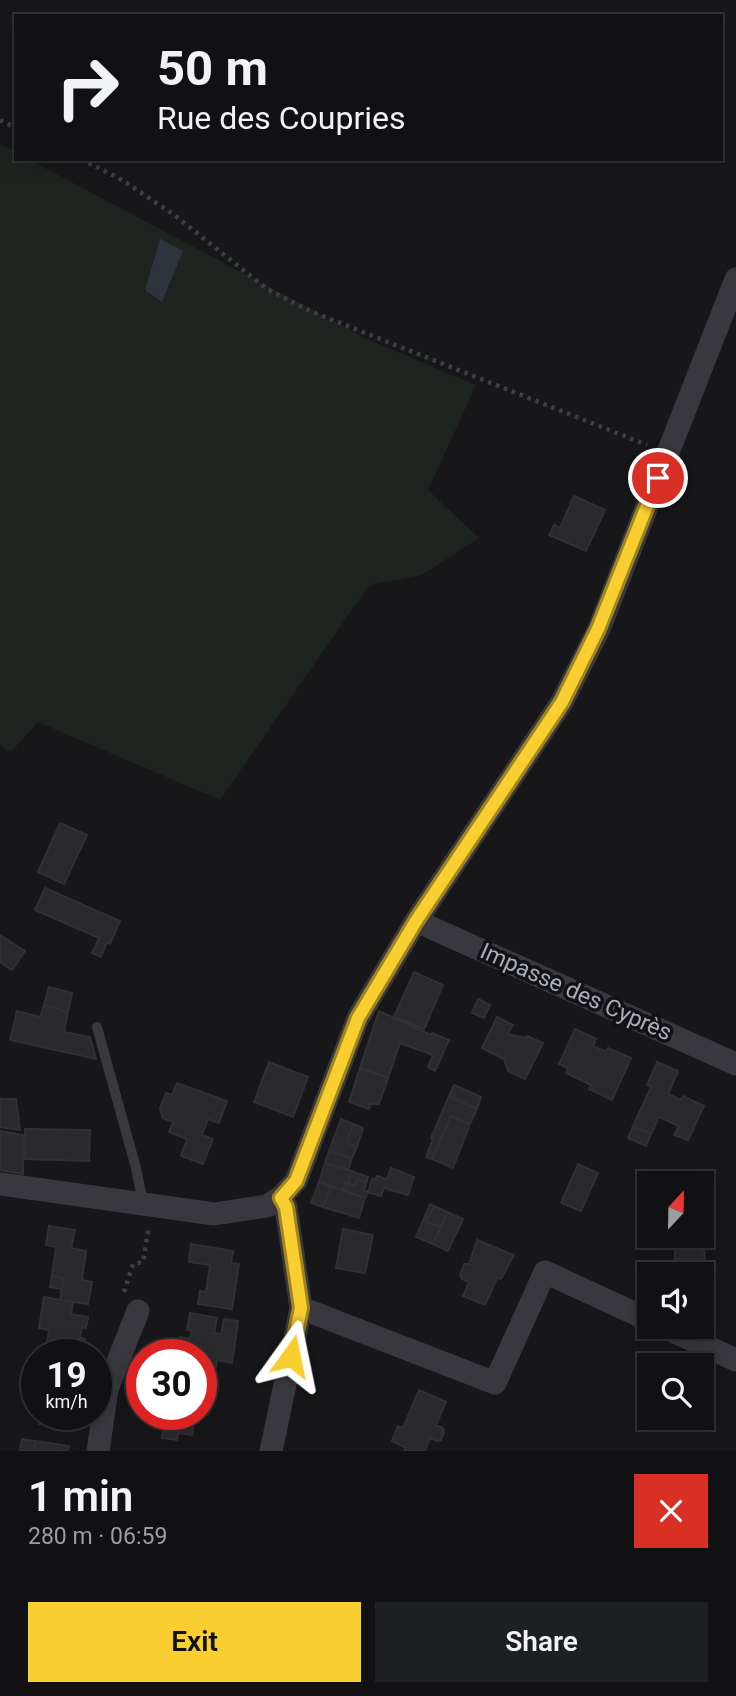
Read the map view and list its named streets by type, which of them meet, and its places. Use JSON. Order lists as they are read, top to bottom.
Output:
{
  "streets": {
    "street": ["Impasse des Cyprès"]
  },
  "north": "top",
  "page": {
    "turn": ["50 m", "Rue des Coupries"],
    "speed": "19 km/h",
    "limit": "30",
    "heading": ["1 min", "280 m · 06:59"],
    "buttons": ["Exit", "Share"]
  }
}
